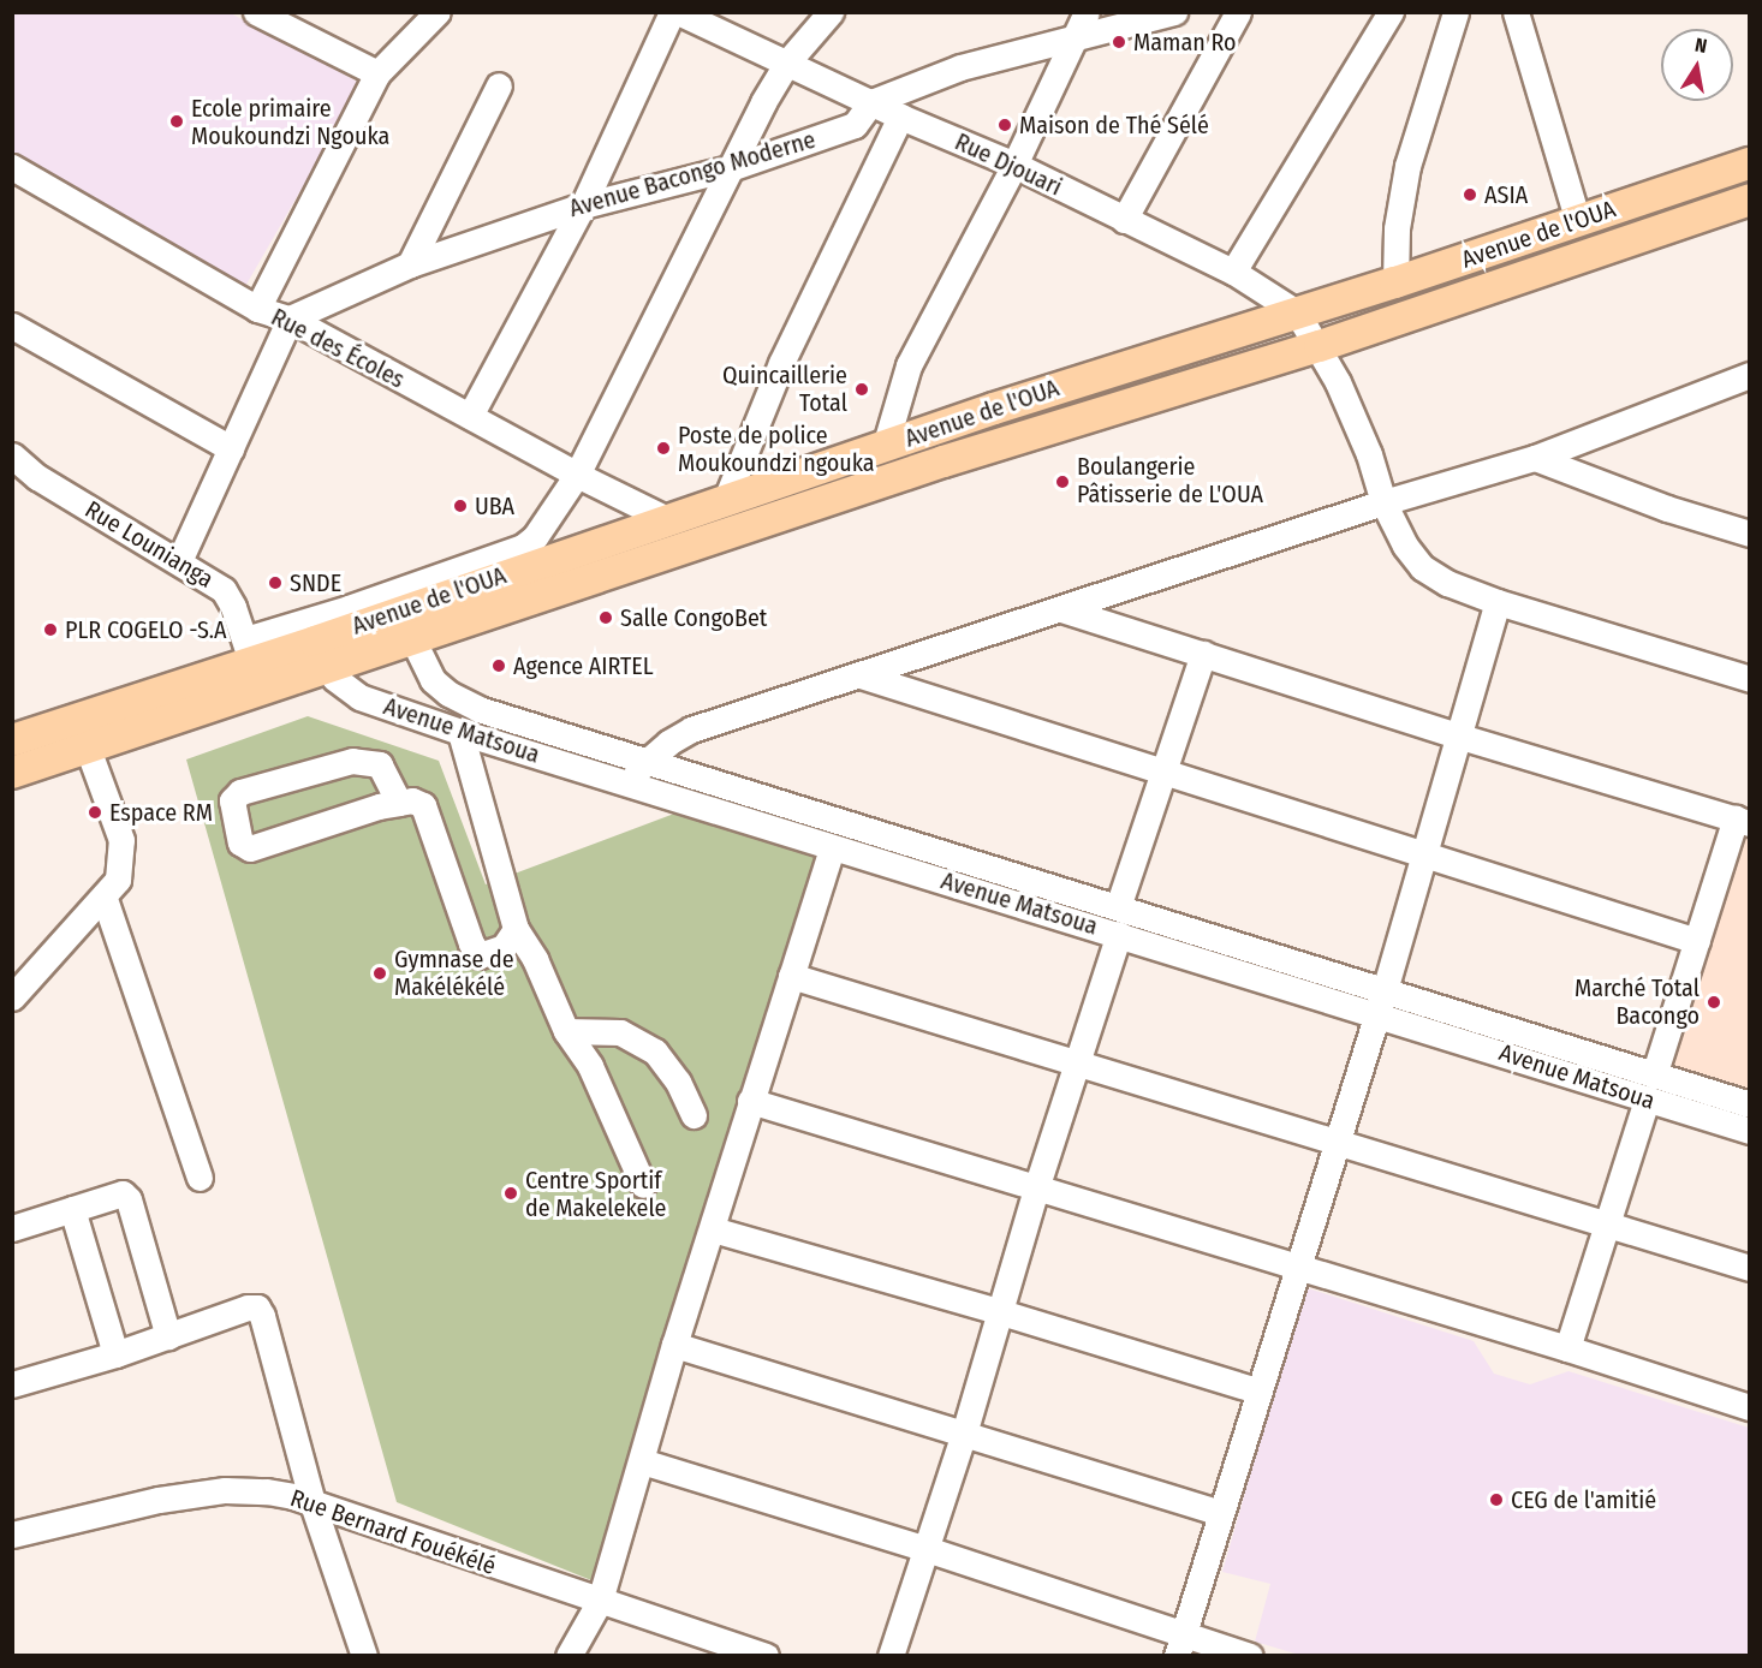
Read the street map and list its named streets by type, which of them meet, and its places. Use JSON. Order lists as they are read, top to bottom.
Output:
{
  "streets": {
    "main road": ["Avenue de l'OUA"],
    "street": [
      "Rue Djouari",
      "Avenue Bacongo Moderne",
      "Rue des Écoles",
      "Rue Lounianga",
      "Avenue Matsoua",
      "Rue Bernard Fouékélé"
    ]
  },
  "crossings": [
    ["Rue Djouari", "Avenue Bacongo Moderne"],
    ["Rue Djouari", "Avenue de l'OUA"],
    ["Avenue Bacongo Moderne", "Rue des Écoles"],
    ["Avenue de l'OUA", "Rue des Écoles"],
    ["Avenue de l'OUA", "Rue Lounianga"],
    ["Avenue de l'OUA", "Avenue Matsoua"]
  ],
  "places": [
    "Maman Ro",
    "Ecole primaire Moukoundzi Ngouka",
    "Maison de Thé Sélé",
    "ASIA",
    "Quincaillerie Total",
    "Poste de police Moukoundzi ngouka",
    "Boulangerie Pâtisserie de L'OUA",
    "UBA",
    "SNDE",
    "Salle CongoBet",
    "PLR COGELO -S.A",
    "Agence AIRTEL",
    "Espace RM",
    "Gymnase de Makélékélé",
    "Marché Total Bacongo",
    "Centre Sportif de Makelekele",
    "CEG de l'amitié"
  ],
  "north": "top"
}
